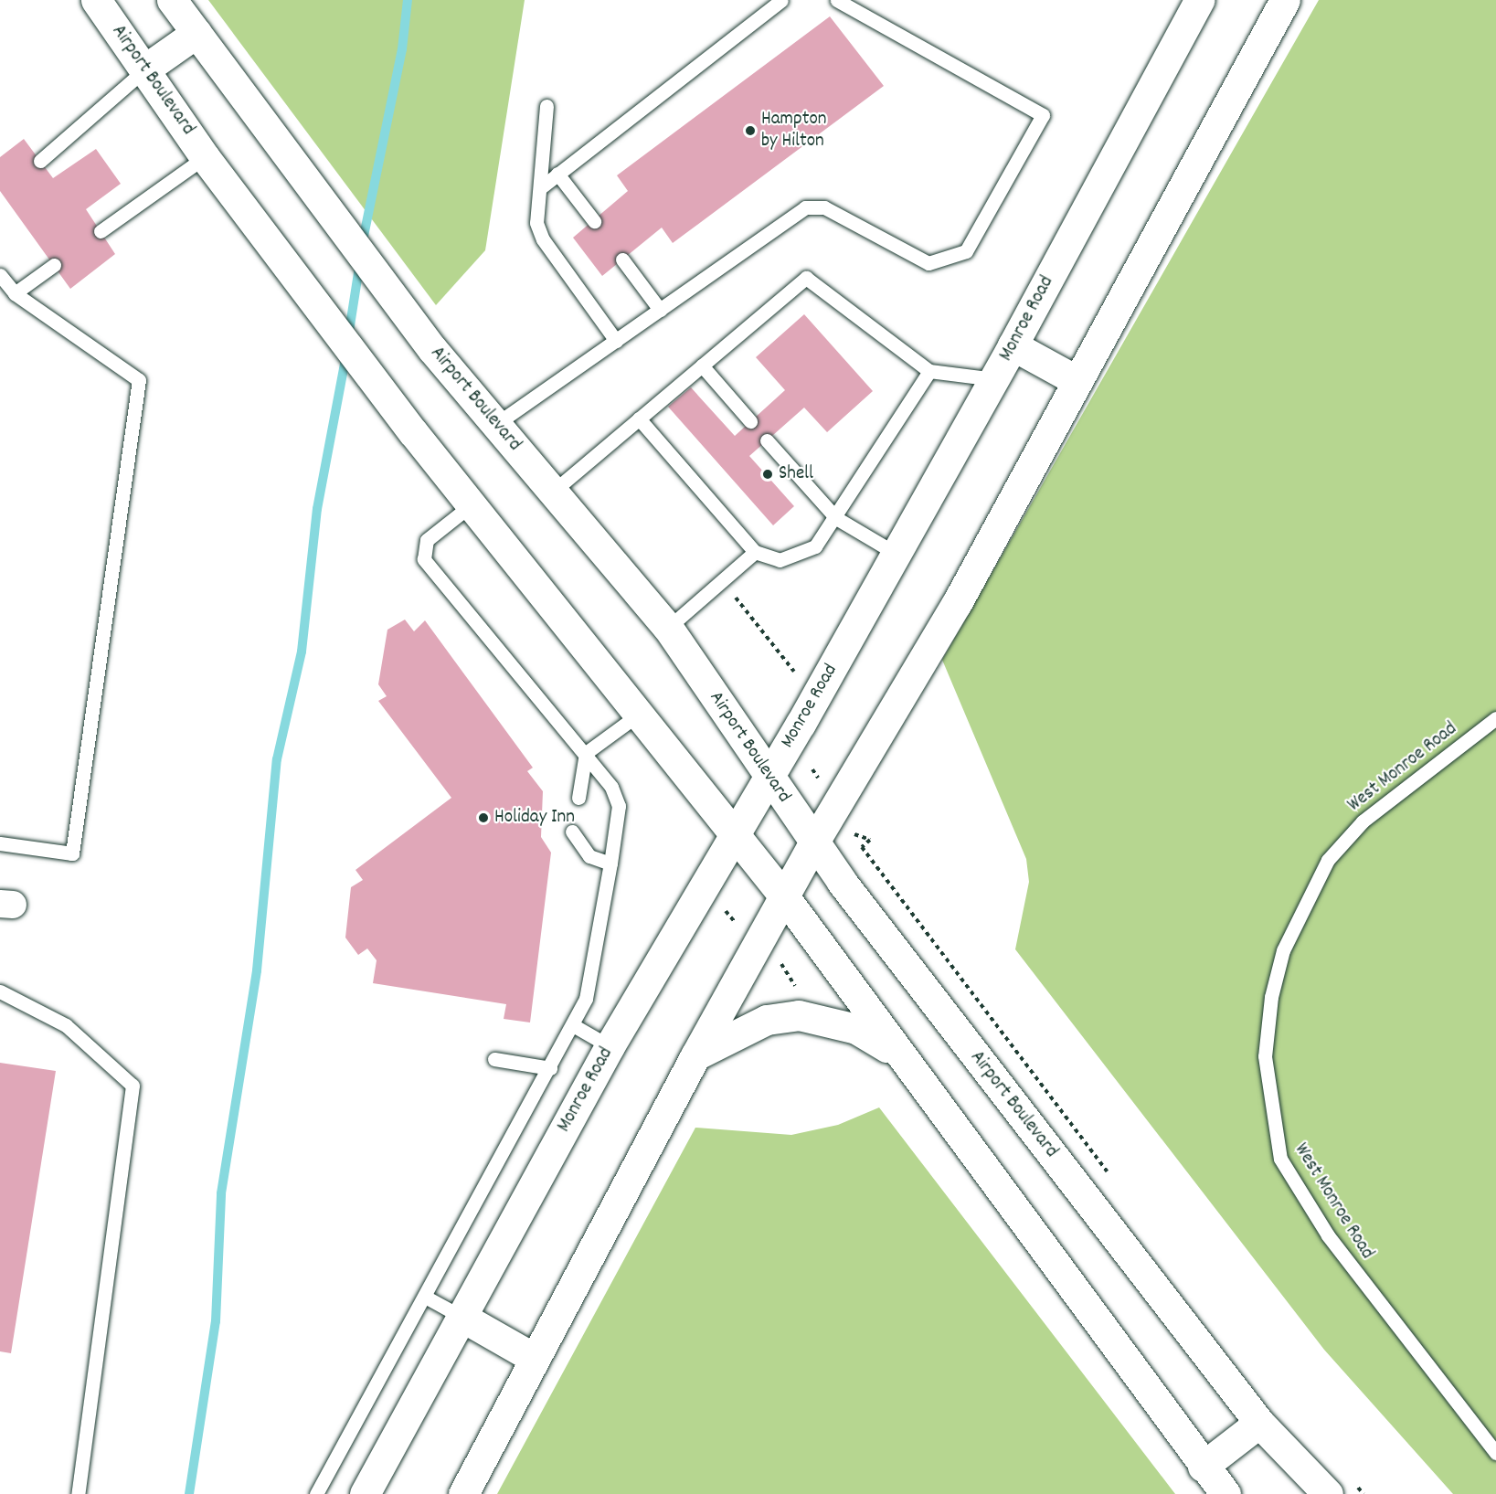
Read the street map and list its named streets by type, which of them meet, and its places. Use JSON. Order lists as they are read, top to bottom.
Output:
{
  "streets": {
    "main road": ["Airport Boulevard", "Monroe Road"],
    "lane": ["West Monroe Road"]
  },
  "crossings": [
    ["Airport Boulevard", "Monroe Road"]
  ],
  "places": ["Hampton by Hilton", "Shell", "Holiday Inn"]
}
